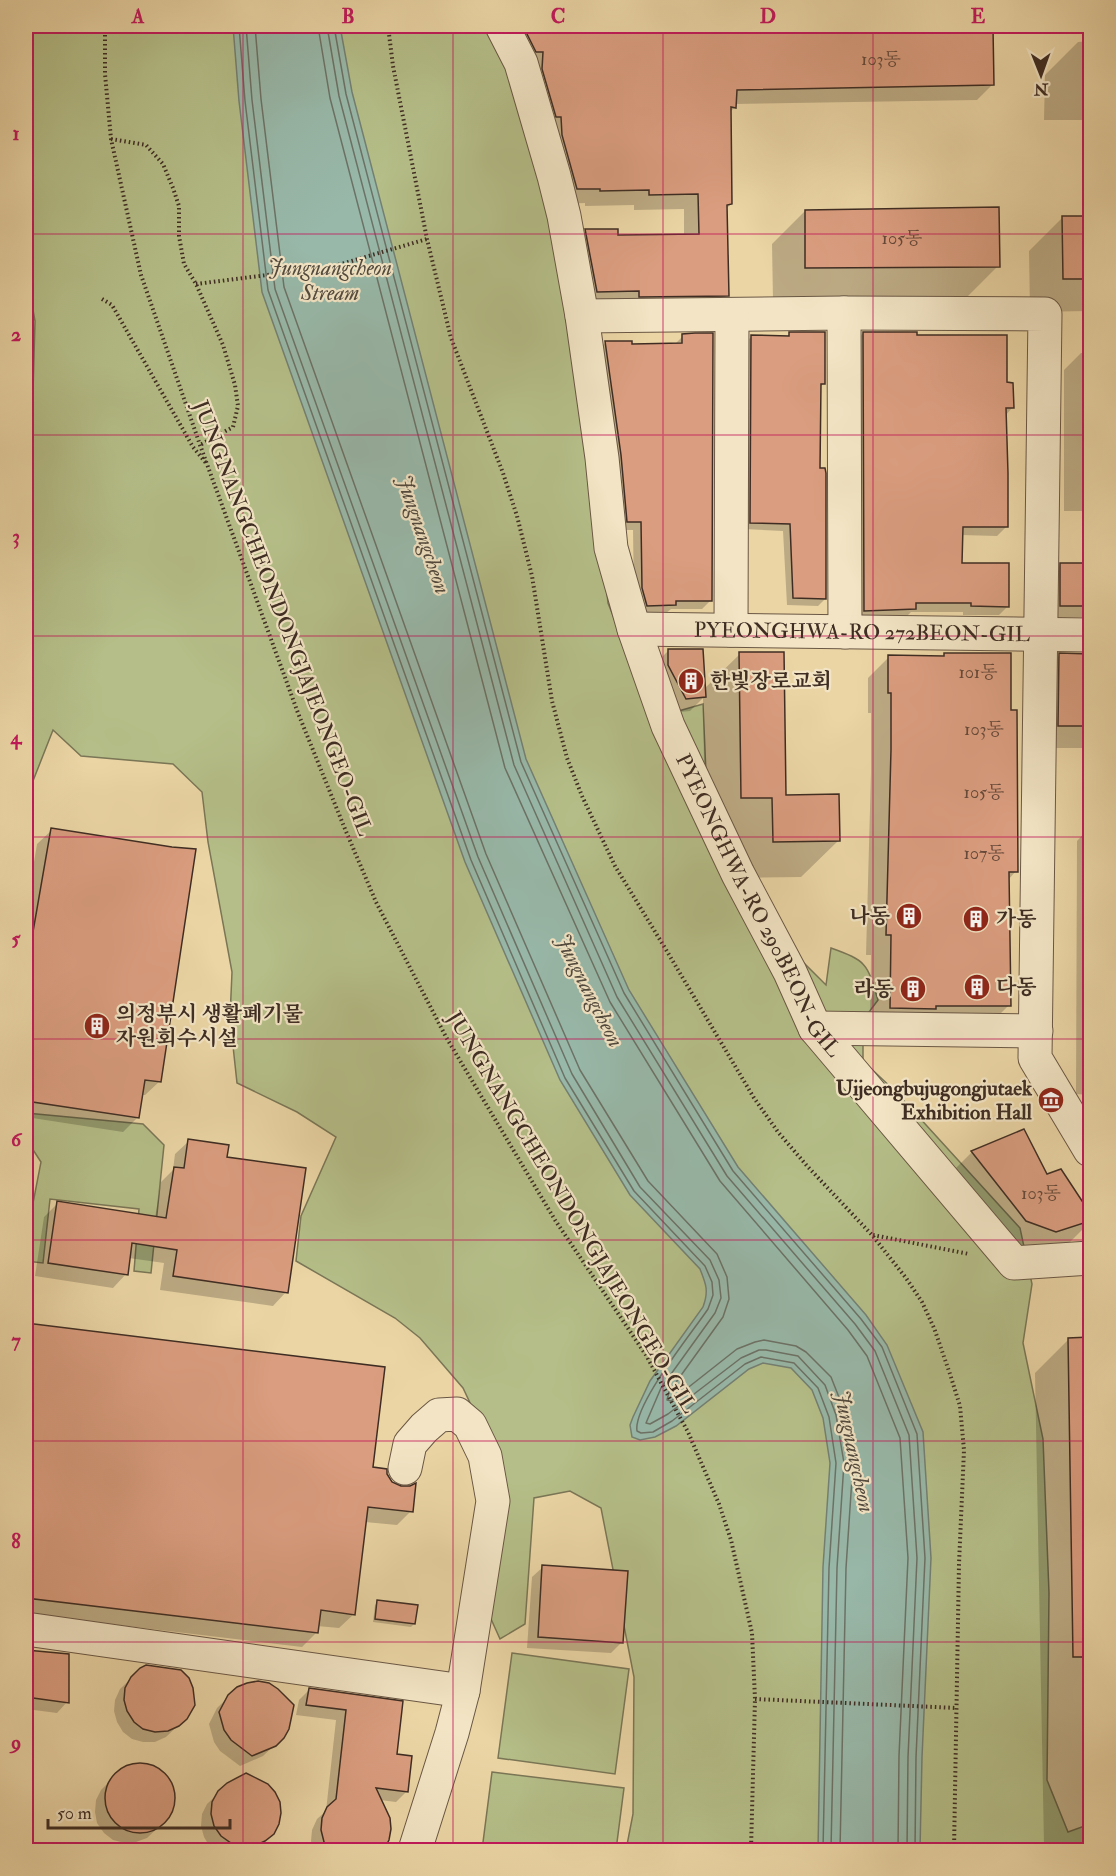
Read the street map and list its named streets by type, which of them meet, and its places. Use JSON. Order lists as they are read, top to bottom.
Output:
{
  "streets": {
    "street": ["PYEONGHWA-RO 272BEON-GIL", "PYEONGHWA-RO 290BEON-GIL"],
    "path": ["JUNGNANGCHEONDONGJAJEONGEO-GIL"]
  },
  "crossings": [
    ["PYEONGHWA-RO 272BEON-GIL", "PYEONGHWA-RO 290BEON-GIL"]
  ],
  "water": ["Jungnangcheon Stream", "Jungnangcheon"],
  "places": {
    "building": [
      "한빛장로교회",
      "나동",
      "가동",
      "다동",
      "라동",
      "의정부시 생활폐기물 자원회수시설"
    ],
    "museum": ["Uijeongbujugongjutaek Exhibition Hall"]
  },
  "house_numbers": [
    "103동",
    "105동",
    "101동",
    "103동",
    "105동",
    "107동",
    "103동"
  ],
  "scale_bar": "50 m",
  "north": "bottom",
  "grid": {
    "columns": [
      "A",
      "B",
      "C",
      "D",
      "E"
    ],
    "rows": [
      "1",
      "2",
      "3",
      "4",
      "5",
      "6",
      "7",
      "8",
      "9"
    ]
  }
}
